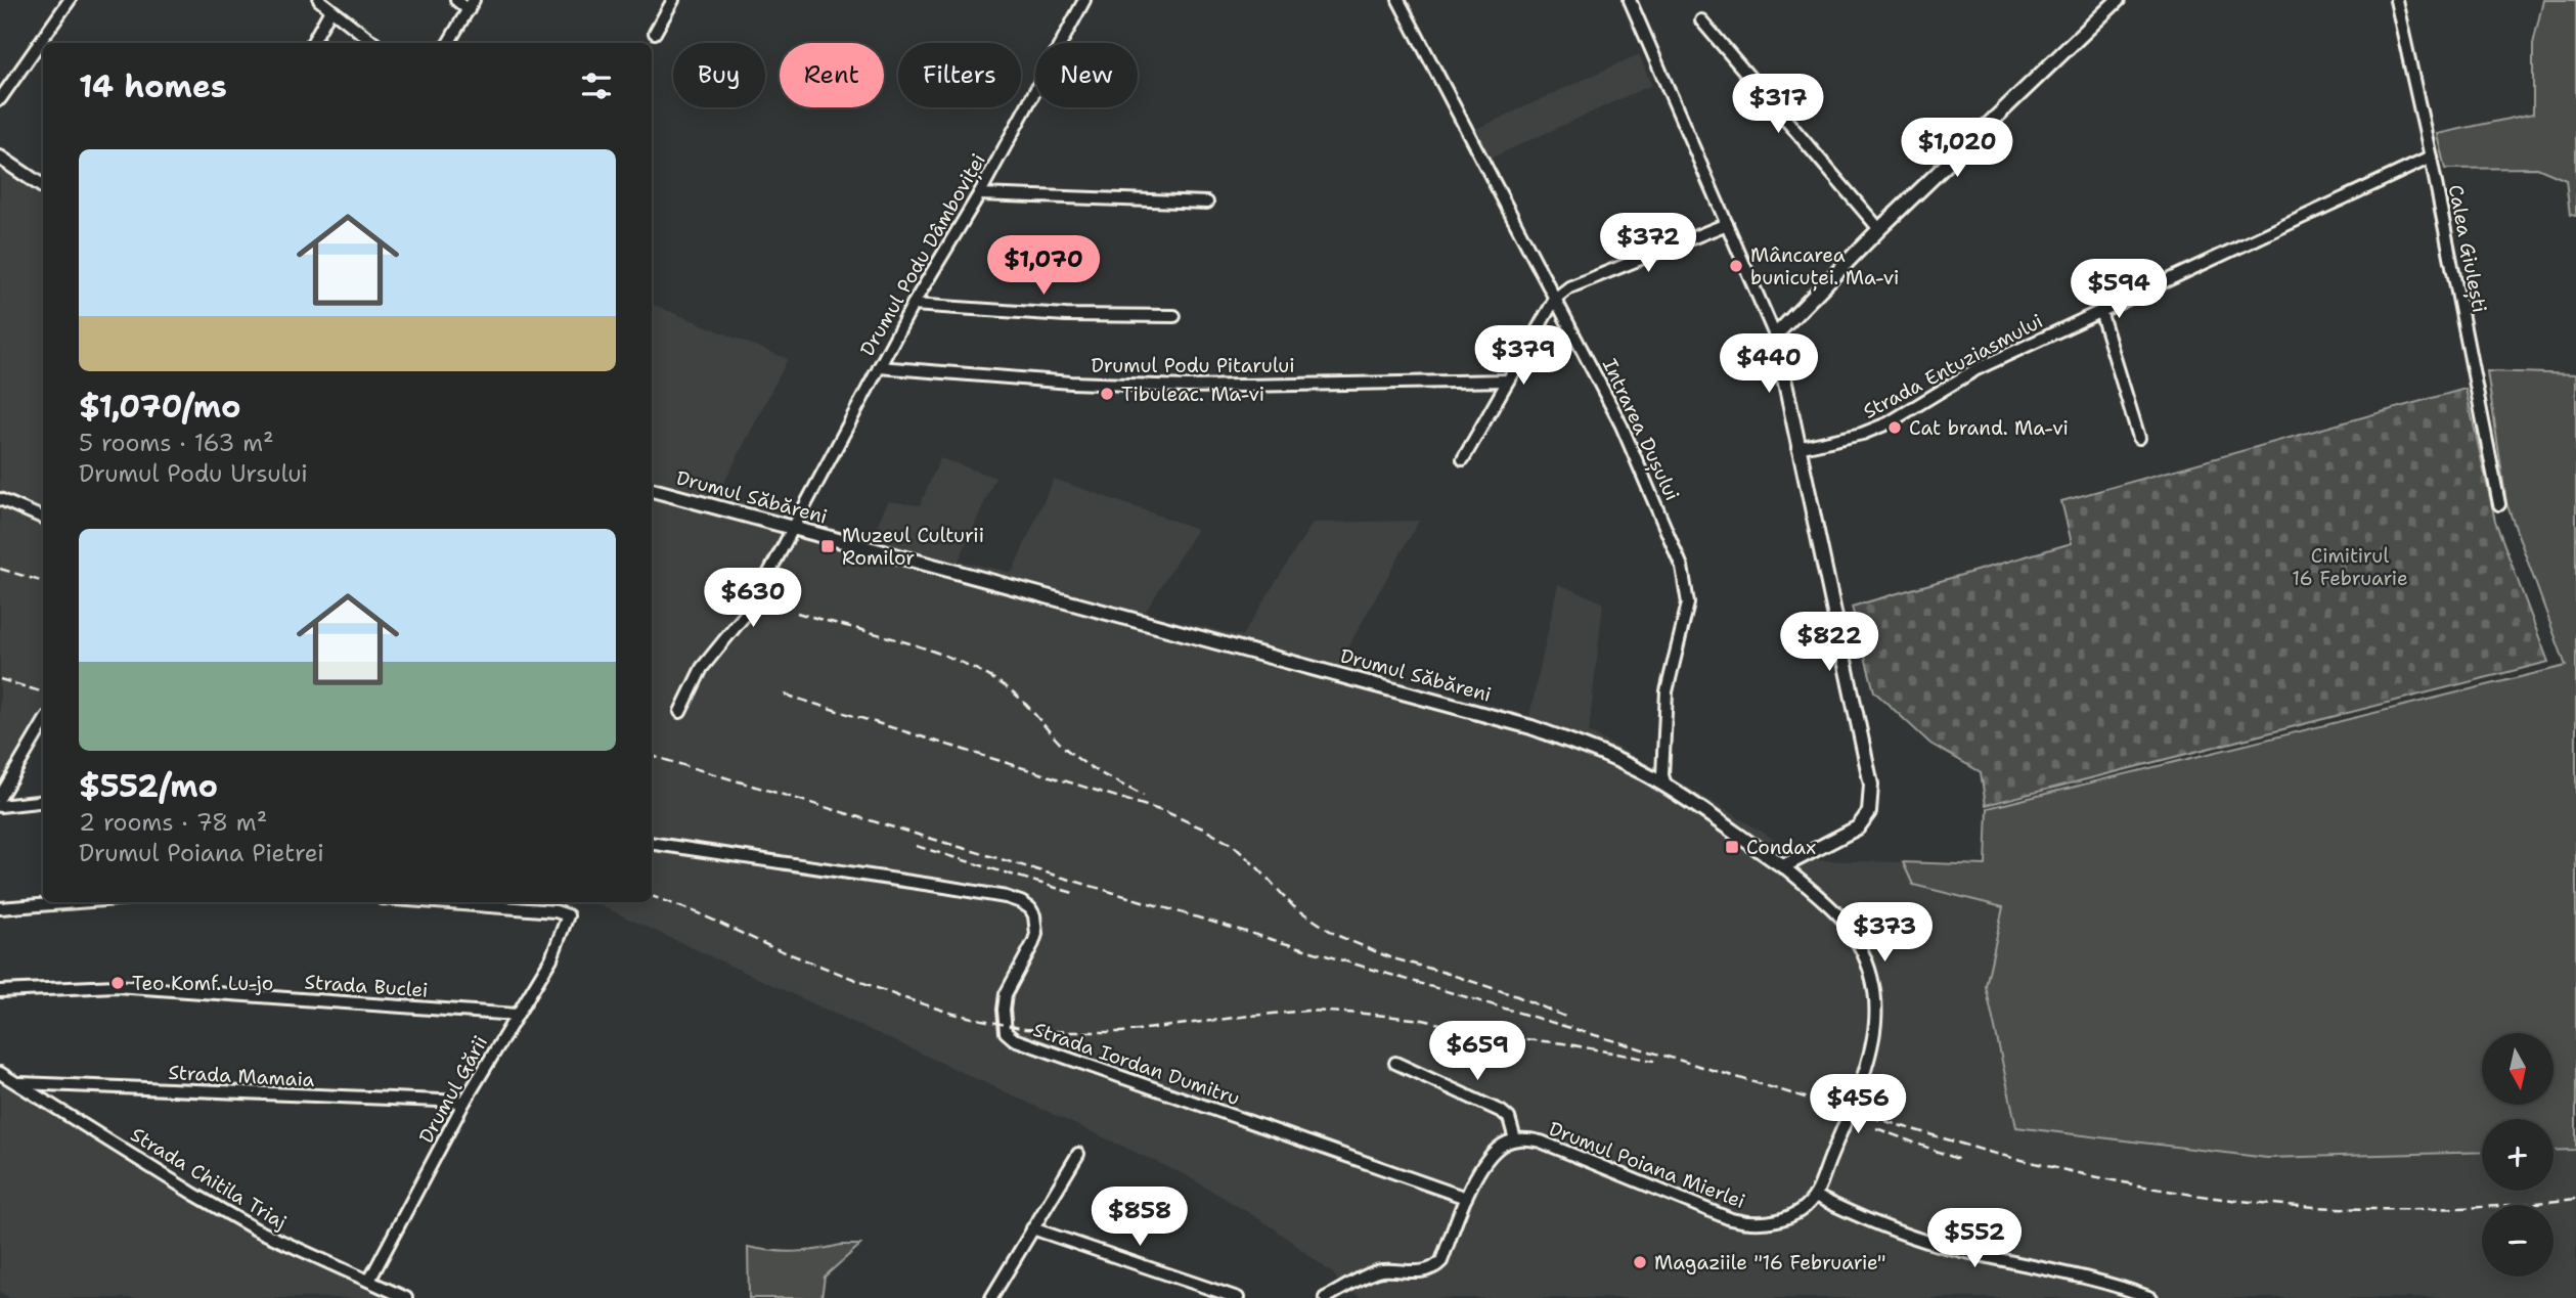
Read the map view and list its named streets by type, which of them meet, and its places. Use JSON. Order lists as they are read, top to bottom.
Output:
{
  "streets": {
    "main road": ["Drumul Săbăreni"],
    "street": [
      "Calea Giulești",
      "Drumul Podu Dâmboviței",
      "Drumul Podu Pitarului",
      "Strada Entuziasmului",
      "Intrarea Dușului",
      "Strada Buclei",
      "Strada Iordan Dumitru",
      "Strada Mamaia",
      "Drumul Gării",
      "Drumul Poiana Mierlei",
      "Strada Chitila Triaj"
    ]
  },
  "crossings": [
    ["Calea Giulești", "Strada Entuziasmului"],
    ["Drumul Podu Dâmboviței", "Drumul Podu Pitarului"],
    ["Drumul Podu Dâmboviței", "Drumul Săbăreni"],
    ["Intrarea Dușului", "Drumul Săbăreni"],
    ["Drumul Săbăreni", "Drumul Poiana Mierlei"],
    ["Strada Buclei", "Drumul Gării"],
    ["Strada Mamaia", "Drumul Gării"],
    ["Strada Mamaia", "Strada Chitila Triaj"],
    ["Drumul Gării", "Strada Chitila Triaj"]
  ],
  "parks": ["Cimitirul 16 Februarie"],
  "places": {
    "other": [
      "Mâncarea bunicuței. Ma-vi",
      "Tibuleac. Ma-vi",
      "Cat brand. Ma-vi",
      "Teo Komf. Lu-jo",
      "Magaziile \"16 Februarie\""
    ],
    "transit": ["Muzeul Culturii Romilor", "Condax"]
  },
  "north": "bottom",
  "page": {
    "chip": [
      "Buy",
      "Rent",
      "Filters",
      "New"
    ],
    "heading": "14 homes",
    "price": [
      "$317",
      "$1,020",
      "$372",
      "$1,070",
      "$594",
      "$379",
      "$440",
      "$630",
      "$822",
      "$373",
      "$659",
      "$456",
      "$858",
      "$552"
    ],
    "list": [
      {
        "name": "$1,070/mo",
        "note": "5 rooms · 163 m² · Drumul Podu Ursului"
      },
      {
        "name": "$552/mo",
        "note": "2 rooms · 78 m² · Drumul Poiana Pietrei"
      }
    ],
    "map_buttons": ["+", "−"]
  }
}
